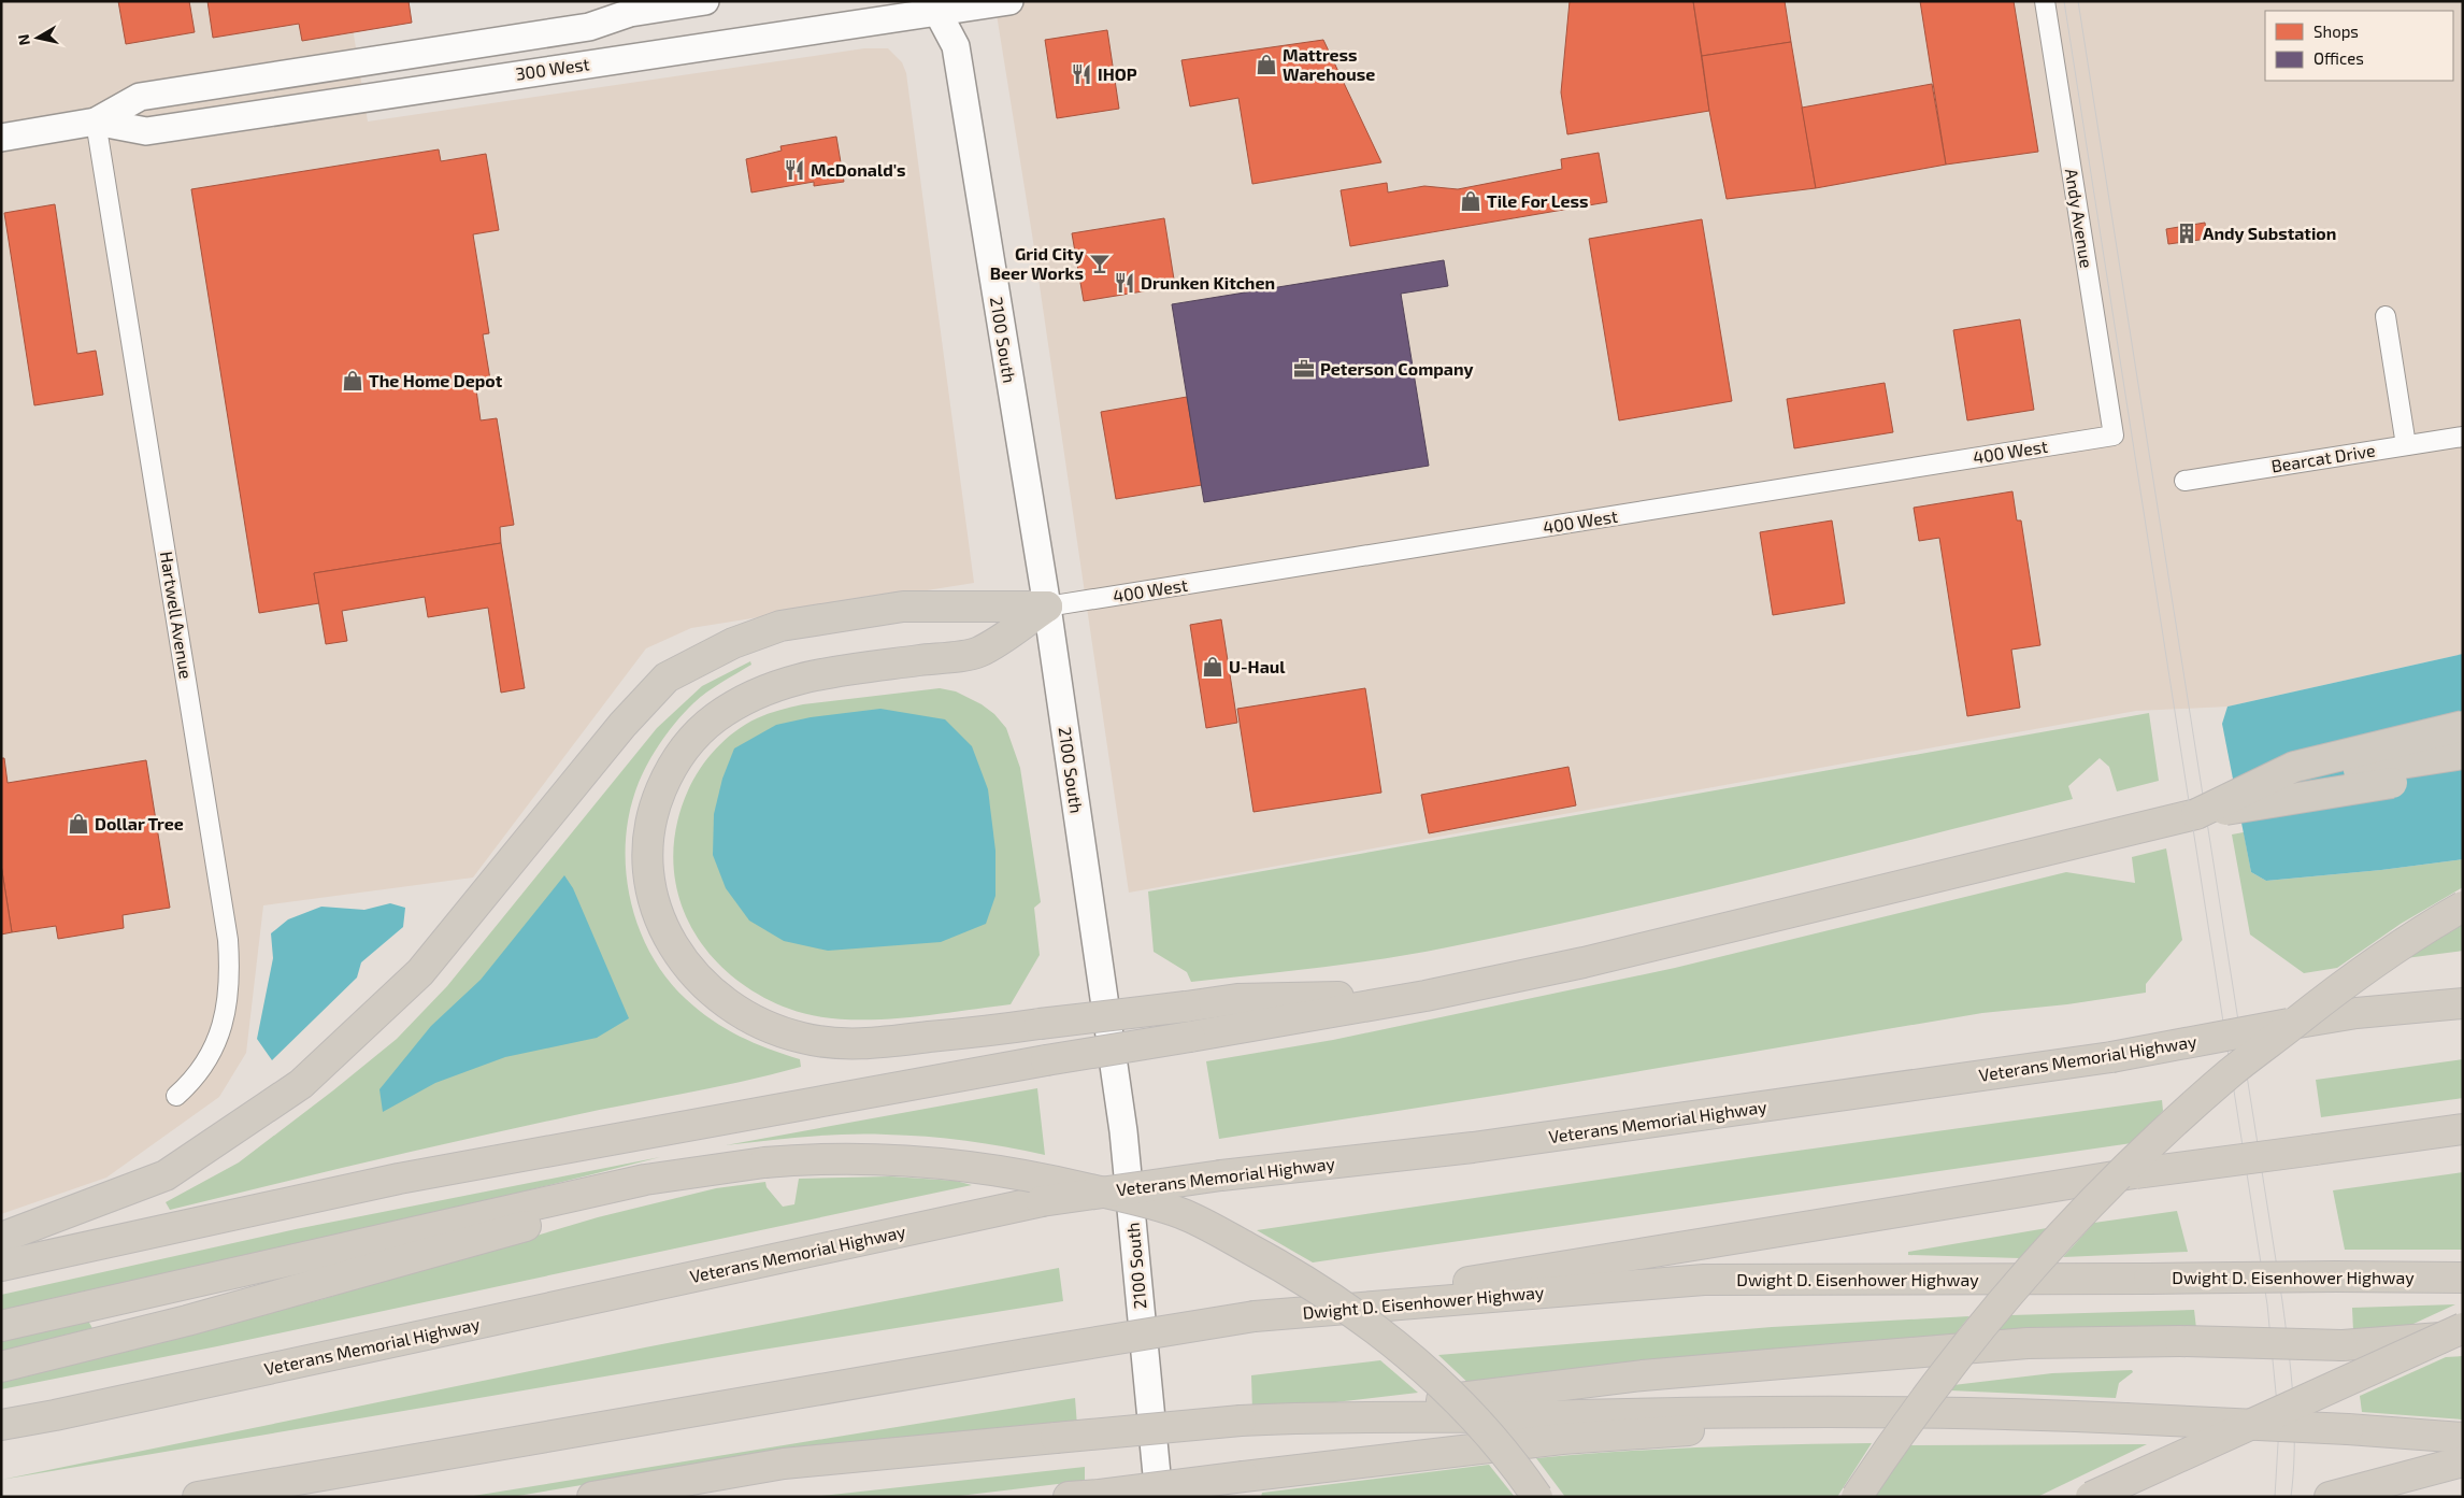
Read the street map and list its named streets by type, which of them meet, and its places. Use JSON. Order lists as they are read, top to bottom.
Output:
{
  "streets": {
    "highway": ["Veterans Memorial Highway", "Dwight D. Eisenhower Highway"],
    "main road": ["300 West", "2100 South"],
    "street": [
      "Andy Avenue",
      "400 West",
      "Bearcat Drive",
      "Hartwell Avenue"
    ]
  },
  "crossings": [
    ["300 West", "2100 South"],
    ["300 West", "Hartwell Avenue"],
    ["Andy Avenue", "400 West"],
    ["2100 South", "400 West"]
  ],
  "places": {
    "shop": [
      "Mattress Warehouse",
      "Tile For Less",
      "The Home Depot",
      "U-Haul",
      "Dollar Tree"
    ],
    "restaurant": ["IHOP", "McDonald's", "Drunken Kitchen"],
    "building": ["Andy Substation"],
    "bar": ["Grid City Beer Works"],
    "office": ["Peterson Company"]
  },
  "legend": ["Shops", "Offices"],
  "north": "left"
}
